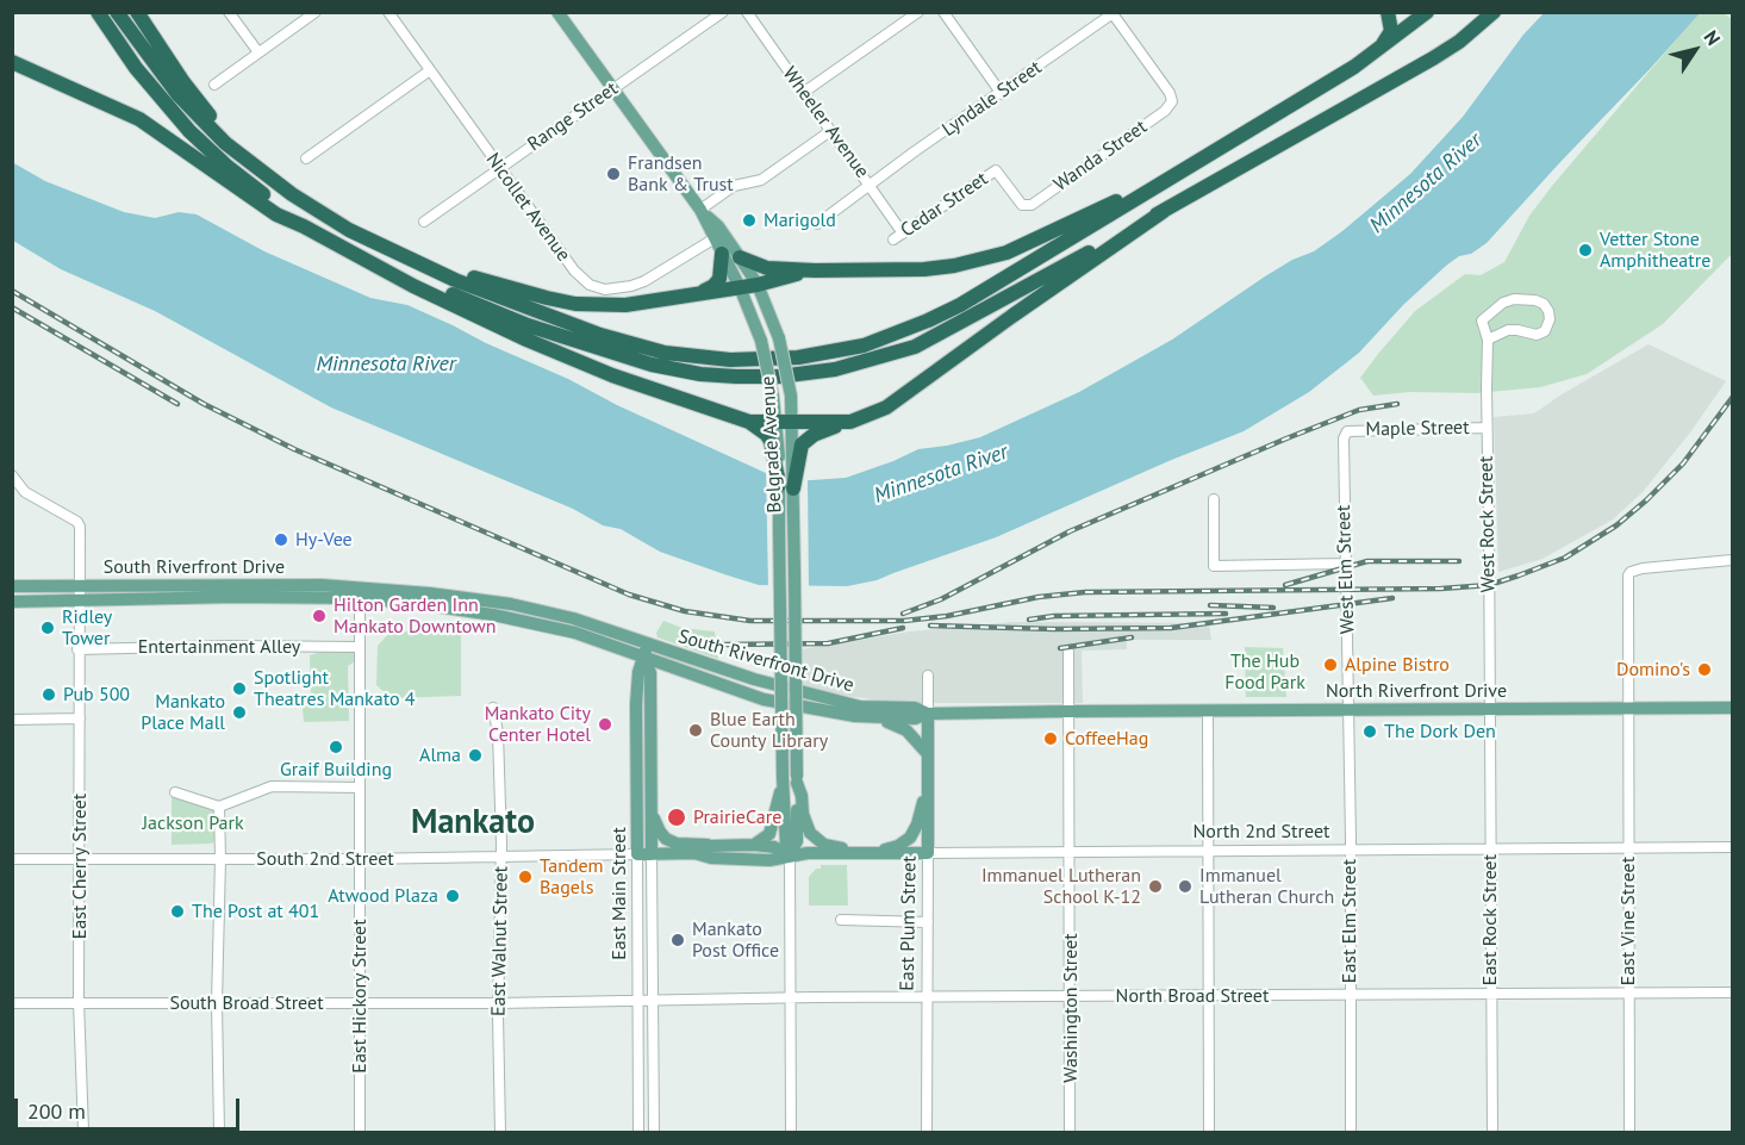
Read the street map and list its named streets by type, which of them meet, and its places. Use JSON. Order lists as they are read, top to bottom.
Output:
{
  "streets": {
    "main road": [
      "Belgrade Avenue",
      "South Riverfront Drive",
      "North Riverfront Drive",
      "North 2nd Street",
      "East Main Street",
      "East Plum Street"
    ],
    "street": [
      "Lyndale Street",
      "Range Street",
      "Wheeler Avenue",
      "Wanda Street",
      "Cedar Street",
      "Nicollet Avenue",
      "Maple Street",
      "West Rock Street",
      "West Elm Street",
      "Entertainment Alley",
      "South 2nd Street",
      "East Cherry Street",
      "East Rock Street",
      "East Elm Street",
      "East Vine Street",
      "East Walnut Street",
      "East Hickory Street",
      "North Broad Street",
      "South Broad Street",
      "Washington Street"
    ]
  },
  "crossings": [
    ["Lyndale Street", "Wheeler Avenue"],
    ["Lyndale Street", "Wanda Street"],
    ["Range Street", "Nicollet Avenue"],
    ["Range Street", "Belgrade Avenue"],
    ["Wheeler Avenue", "Cedar Street"],
    ["Wanda Street", "Cedar Street"],
    ["Nicollet Avenue", "Belgrade Avenue"],
    ["Maple Street", "West Rock Street"],
    ["Maple Street", "West Elm Street"],
    ["West Rock Street", "North Riverfront Drive"],
    ["West Rock Street", "East Rock Street"],
    ["South Riverfront Drive", "North Riverfront Drive"],
    ["South Riverfront Drive", "East Cherry Street"],
    ["South Riverfront Drive", "East Main Street"],
    ["South Riverfront Drive", "East Plum Street"],
    ["South Riverfront Drive", "East Hickory Street"],
    ["West Elm Street", "North Riverfront Drive"],
    ["West Elm Street", "East Elm Street"],
    ["Entertainment Alley", "East Cherry Street"],
    ["Entertainment Alley", "East Hickory Street"],
    ["North Riverfront Drive", "East Rock Street"],
    ["North Riverfront Drive", "East Elm Street"],
    ["North Riverfront Drive", "East Vine Street"],
    ["North Riverfront Drive", "East Plum Street"],
    ["North Riverfront Drive", "Washington Street"],
    ["North 2nd Street", "South 2nd Street"],
    ["North 2nd Street", "East Main Street"],
    ["North 2nd Street", "East Rock Street"],
    ["North 2nd Street", "East Elm Street"],
    ["North 2nd Street", "East Vine Street"],
    ["North 2nd Street", "East Plum Street"],
    ["North 2nd Street", "Washington Street"],
    ["South 2nd Street", "East Cherry Street"],
    ["South 2nd Street", "East Main Street"],
    ["South 2nd Street", "East Walnut Street"],
    ["South 2nd Street", "East Hickory Street"],
    ["East Cherry Street", "South Broad Street"],
    ["East Main Street", "North Broad Street"],
    ["East Main Street", "South Broad Street"],
    ["East Rock Street", "North Broad Street"],
    ["East Elm Street", "North Broad Street"],
    ["East Vine Street", "North Broad Street"],
    ["East Plum Street", "North Broad Street"],
    ["East Walnut Street", "South Broad Street"],
    ["East Hickory Street", "South Broad Street"],
    ["North Broad Street", "South Broad Street"],
    ["North Broad Street", "Washington Street"]
  ],
  "districts": ["Mankato"],
  "water": ["Minnesota River"],
  "parks": ["The Hub Food Park", "Jackson Park"],
  "places": [
    "Frandsen Bank & Trust",
    "Marigold",
    "Vetter Stone Amphitheatre",
    "Hy-Vee",
    "Hilton Garden Inn Mankato Downtown",
    "Ridley Tower",
    "Alpine Bistro",
    "Domino's",
    "Spotlight Theatres Mankato 4",
    "Pub 500",
    "Mankato Place Mall",
    "Mankato City Center Hotel",
    "Blue Earth County Library",
    "The Dork Den",
    "CoffeeHag",
    "Graif Building",
    "Alma",
    "PrairieCare",
    "Tandem Bagels",
    "Immanuel Lutheran School K-12",
    "Immanuel Lutheran Church",
    "Atwood Plaza",
    "The Post at 401",
    "Mankato Post Office"
  ],
  "scale_bar": "200 m",
  "north": "top right"
}
